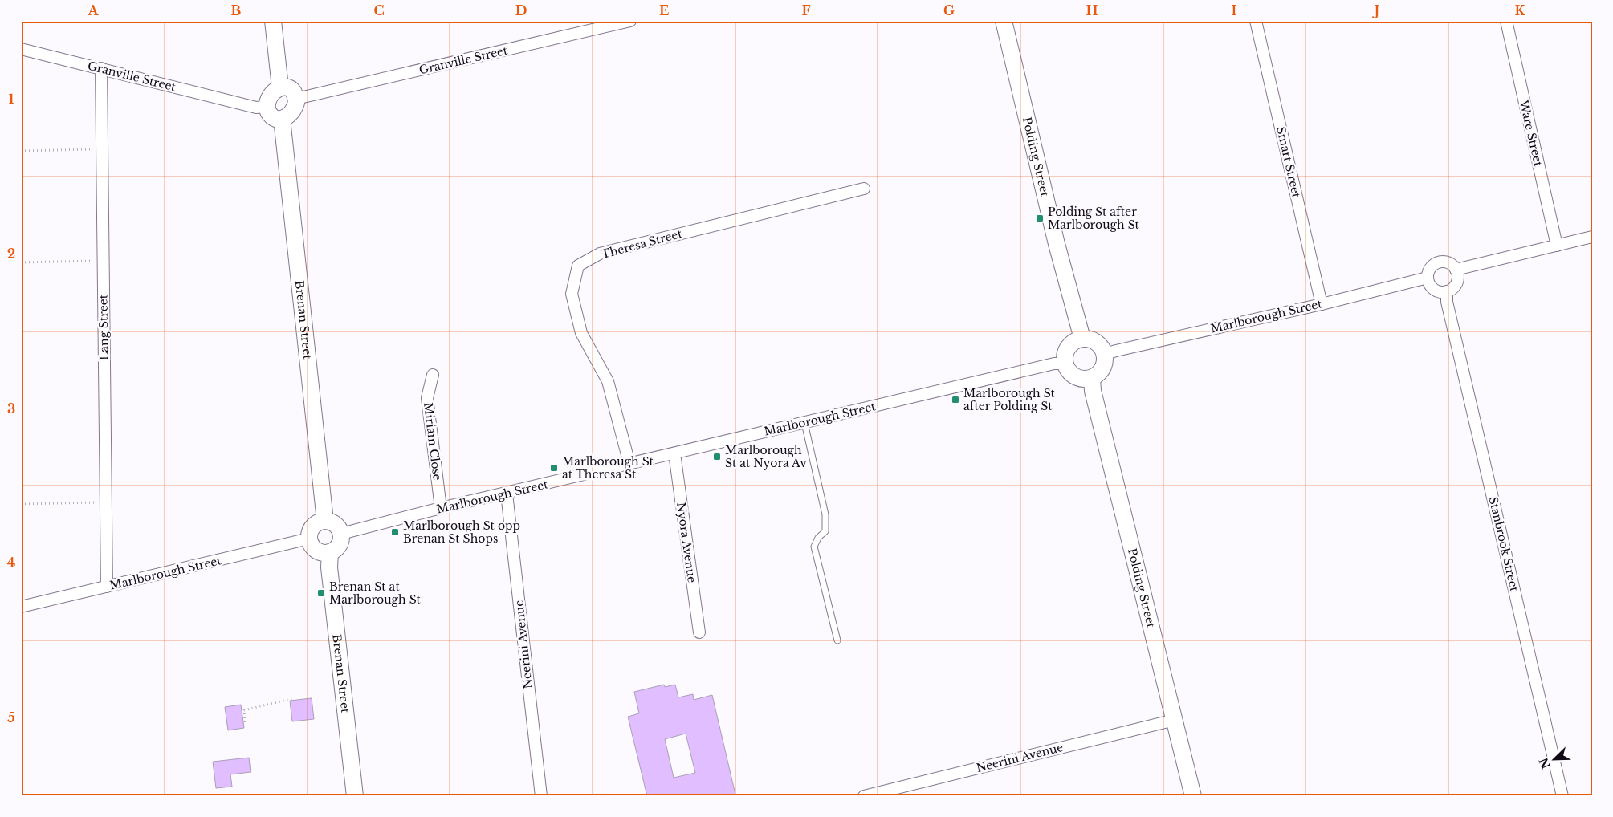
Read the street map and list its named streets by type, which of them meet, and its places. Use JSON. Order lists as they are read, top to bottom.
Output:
{
  "streets": {
    "street": [
      "Granville Street",
      "Ware Street",
      "Polding Street",
      "Smart Street",
      "Theresa Street",
      "Marlborough Street",
      "Brenan Street",
      "Lang Street",
      "Miriam Close",
      "Nyora Avenue",
      "Stanbrook Street",
      "Neerini Avenue"
    ]
  },
  "crossings": [
    ["Granville Street", "Brenan Street"],
    ["Granville Street", "Lang Street"],
    ["Polding Street", "Marlborough Street"],
    ["Polding Street", "Neerini Avenue"],
    ["Smart Street", "Marlborough Street"],
    ["Theresa Street", "Marlborough Street"],
    ["Marlborough Street", "Brenan Street"],
    ["Marlborough Street", "Lang Street"],
    ["Marlborough Street", "Miriam Close"],
    ["Marlborough Street", "Nyora Avenue"],
    ["Marlborough Street", "Stanbrook Street"],
    ["Marlborough Street", "Neerini Avenue"]
  ],
  "places": {
    "transit": [
      "Polding St after Marlborough St",
      "Marlborough St after Polding St",
      "Marlborough St at Nyora Av",
      "Marlborough St at Theresa St",
      "Marlborough St opp Brenan St Shops",
      "Brenan St at Marlborough St"
    ]
  },
  "north": "bottom left",
  "grid": {
    "columns": [
      "A",
      "B",
      "C",
      "D",
      "E",
      "F",
      "G",
      "H",
      "I",
      "J",
      "K"
    ],
    "rows": [
      "1",
      "2",
      "3",
      "4",
      "5"
    ]
  }
}
